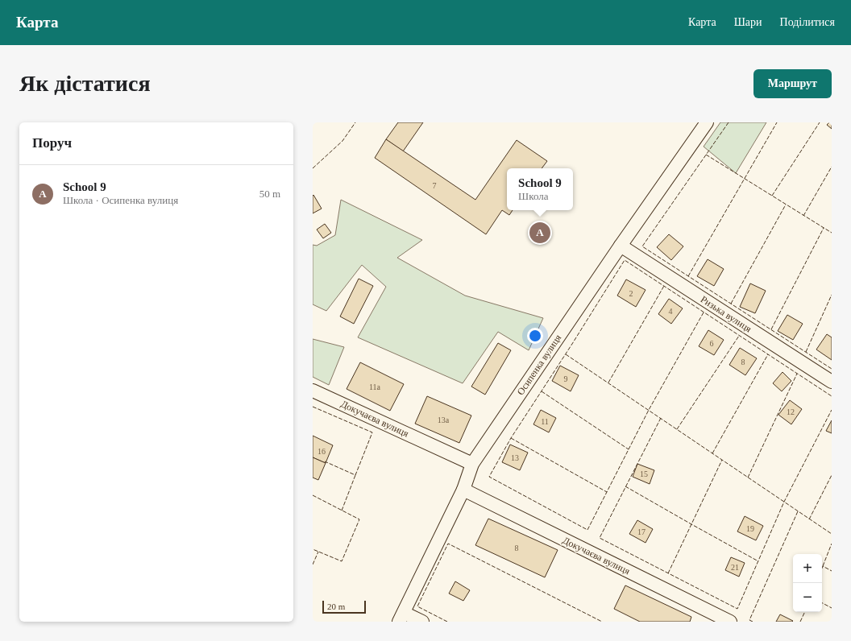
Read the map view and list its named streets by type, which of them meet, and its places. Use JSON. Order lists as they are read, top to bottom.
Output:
{
  "streets": {
    "street": ["Ризька вулиця", "Осипенка вулиця", "Докучаєва вулиця"]
  },
  "crossings": [
    ["Ризька вулиця", "Осипенка вулиця"],
    ["Осипенка вулиця", "Докучаєва вулиця"]
  ],
  "house_numbers": [
    "7",
    "2",
    "4",
    "6",
    "8",
    "9",
    "11а",
    "12",
    "13а",
    "11",
    "16",
    "13",
    "15",
    "19",
    "17",
    "8",
    "21"
  ],
  "scale_bar": "20 m",
  "page": {
    "header": "Карта",
    "nav": ["Карта", "Шари", "Поділитися"],
    "buttons": "Маршрут",
    "title": "Як дістатися",
    "heading": "Поруч",
    "list": [
      {
        "mark": "A",
        "name": "School 9",
        "note": "Школа · Осипенка вулиця",
        "value": "50 m"
      }
    ],
    "popup": ["School 9", "Школа"],
    "pins": "A",
    "map_buttons": ["+", "−"],
    "scale": "20 m"
  }
}
